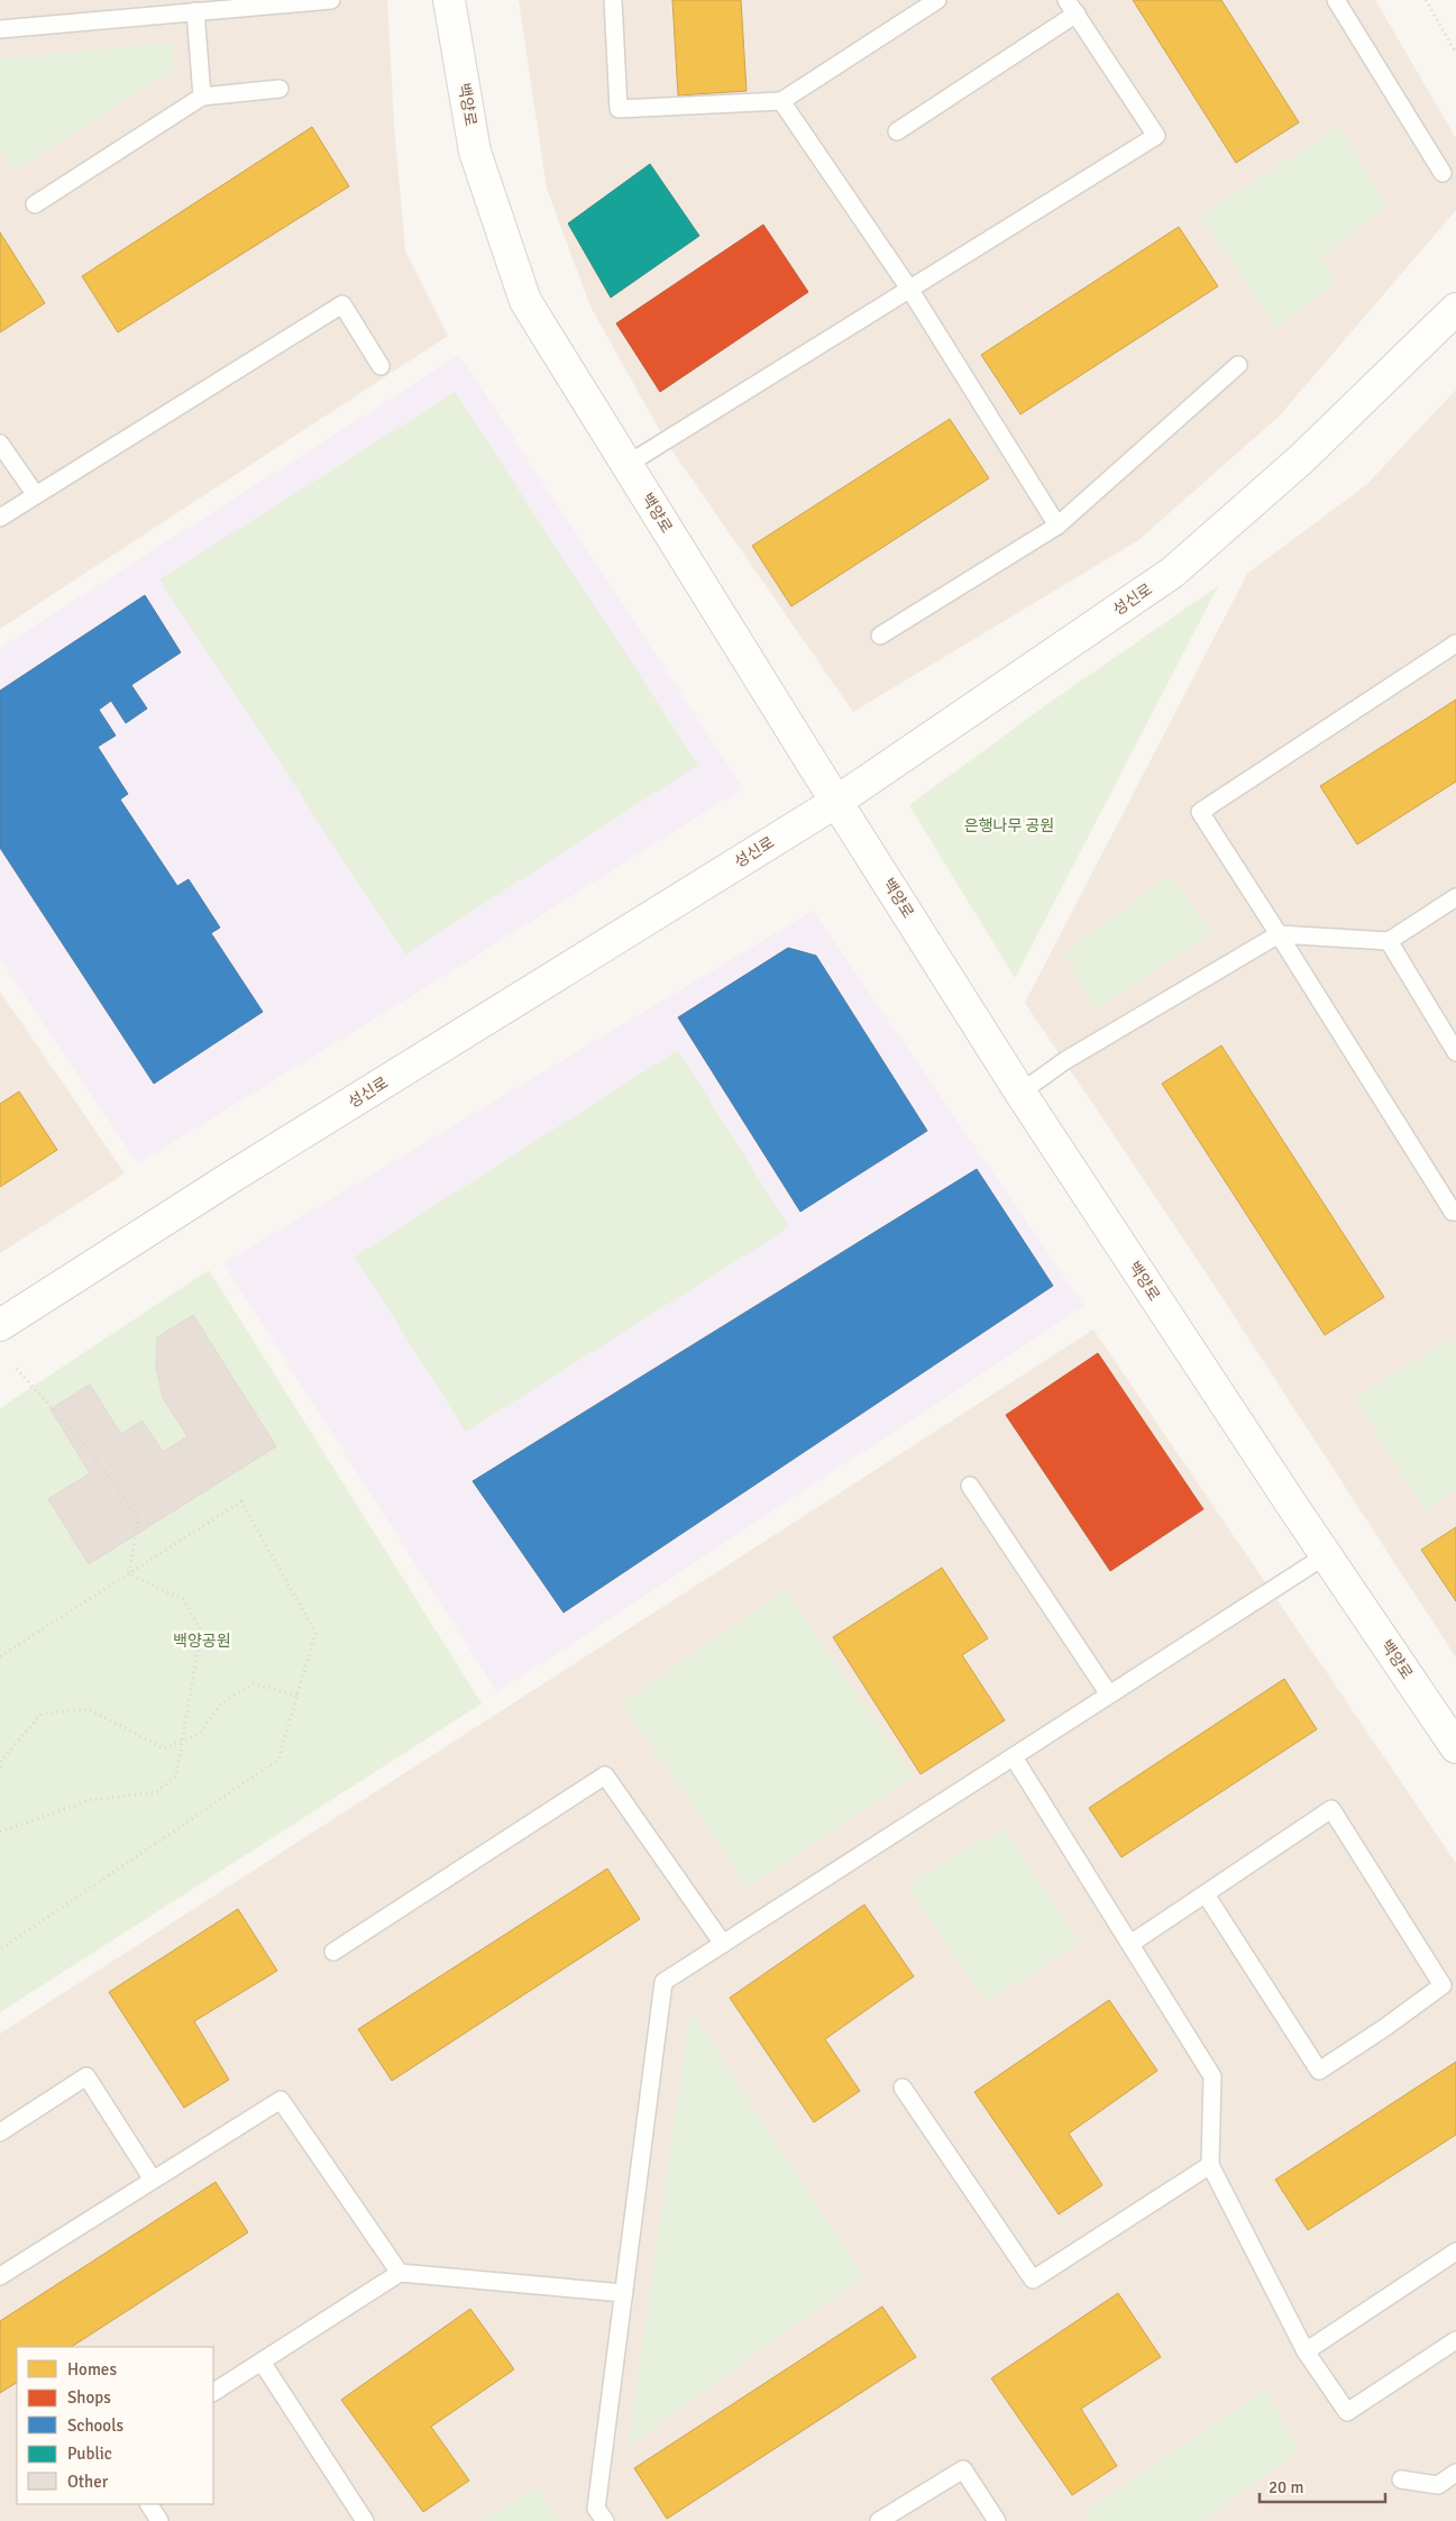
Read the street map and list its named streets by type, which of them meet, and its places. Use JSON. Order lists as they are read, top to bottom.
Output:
{
  "streets": {
    "street": ["백양로", "성신로"]
  },
  "crossings": [
    ["백양로", "성신로"]
  ],
  "parks": ["은행나무 공원", "백양공원"],
  "legend": [
    "Homes",
    "Shops",
    "Schools",
    "Public",
    "Other"
  ],
  "scale_bar": "20 m"
}
